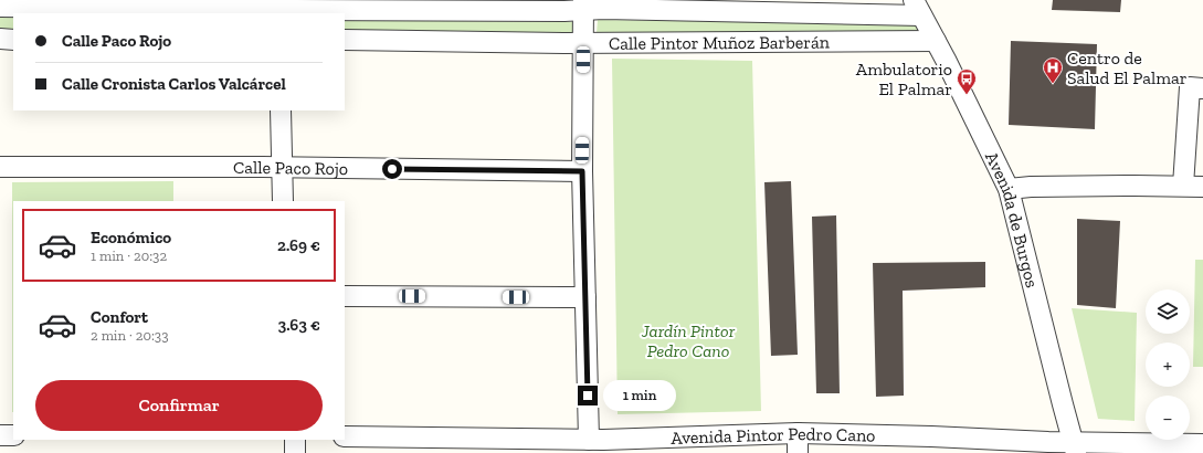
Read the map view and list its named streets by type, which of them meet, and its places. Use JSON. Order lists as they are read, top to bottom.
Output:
{
  "streets": {
    "street": [
      "Calle Pintor Muñoz Barberán",
      "Calle Paco Rojo",
      "Avenida de Burgos",
      "Avenida Pintor Pedro Cano"
    ]
  },
  "crossings": [
    ["Calle Pintor Muñoz Barberán", "Avenida de Burgos"],
    ["Avenida de Burgos", "Avenida Pintor Pedro Cano"]
  ],
  "parks": ["Jardín Pintor Pedro Cano"],
  "places": {
    "hospital": ["Centro de Salud El Palmar"],
    "bus stop": ["Ambulatorio El Palmar"]
  },
  "page": {
    "banner": ["Calle Paco Rojo", "Calle Cronista Carlos Valcárcel"],
    "list": [
      {
        "name": "Económico",
        "note": "1 min · 20:32",
        "value": "2.69 €"
      },
      {
        "name": "Confort",
        "note": "2 min · 20:33",
        "value": "3.63 €"
      }
    ],
    "map_buttons": ["+", "−"],
    "buttons": "Confirmar",
    "bubble": "1 min"
  }
}
